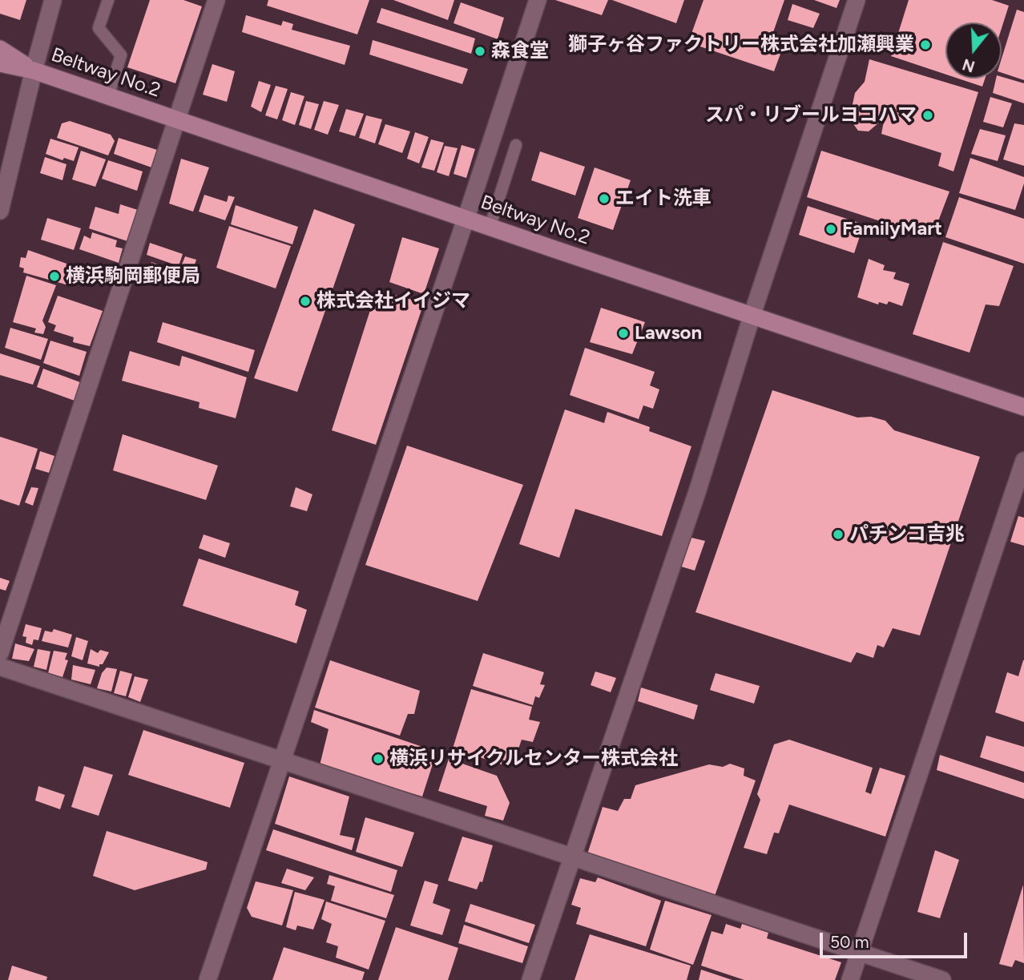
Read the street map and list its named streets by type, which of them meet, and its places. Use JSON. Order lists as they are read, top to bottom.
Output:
{
  "streets": {
    "main road": ["Beltway No.2"]
  },
  "places": [
    "獅子ヶ谷ファクトリー株式会社加瀬興業",
    "森食堂",
    "スパ・リブールヨコハマ",
    "エイト洗車",
    "FamilyMart",
    "横浜駒岡郵便局",
    "株式会社イイジマ",
    "Lawson",
    "パチンコ吉兆",
    "横浜リサイクルセンター株式会社"
  ],
  "scale_bar": "50 m",
  "north": "bottom"
}
